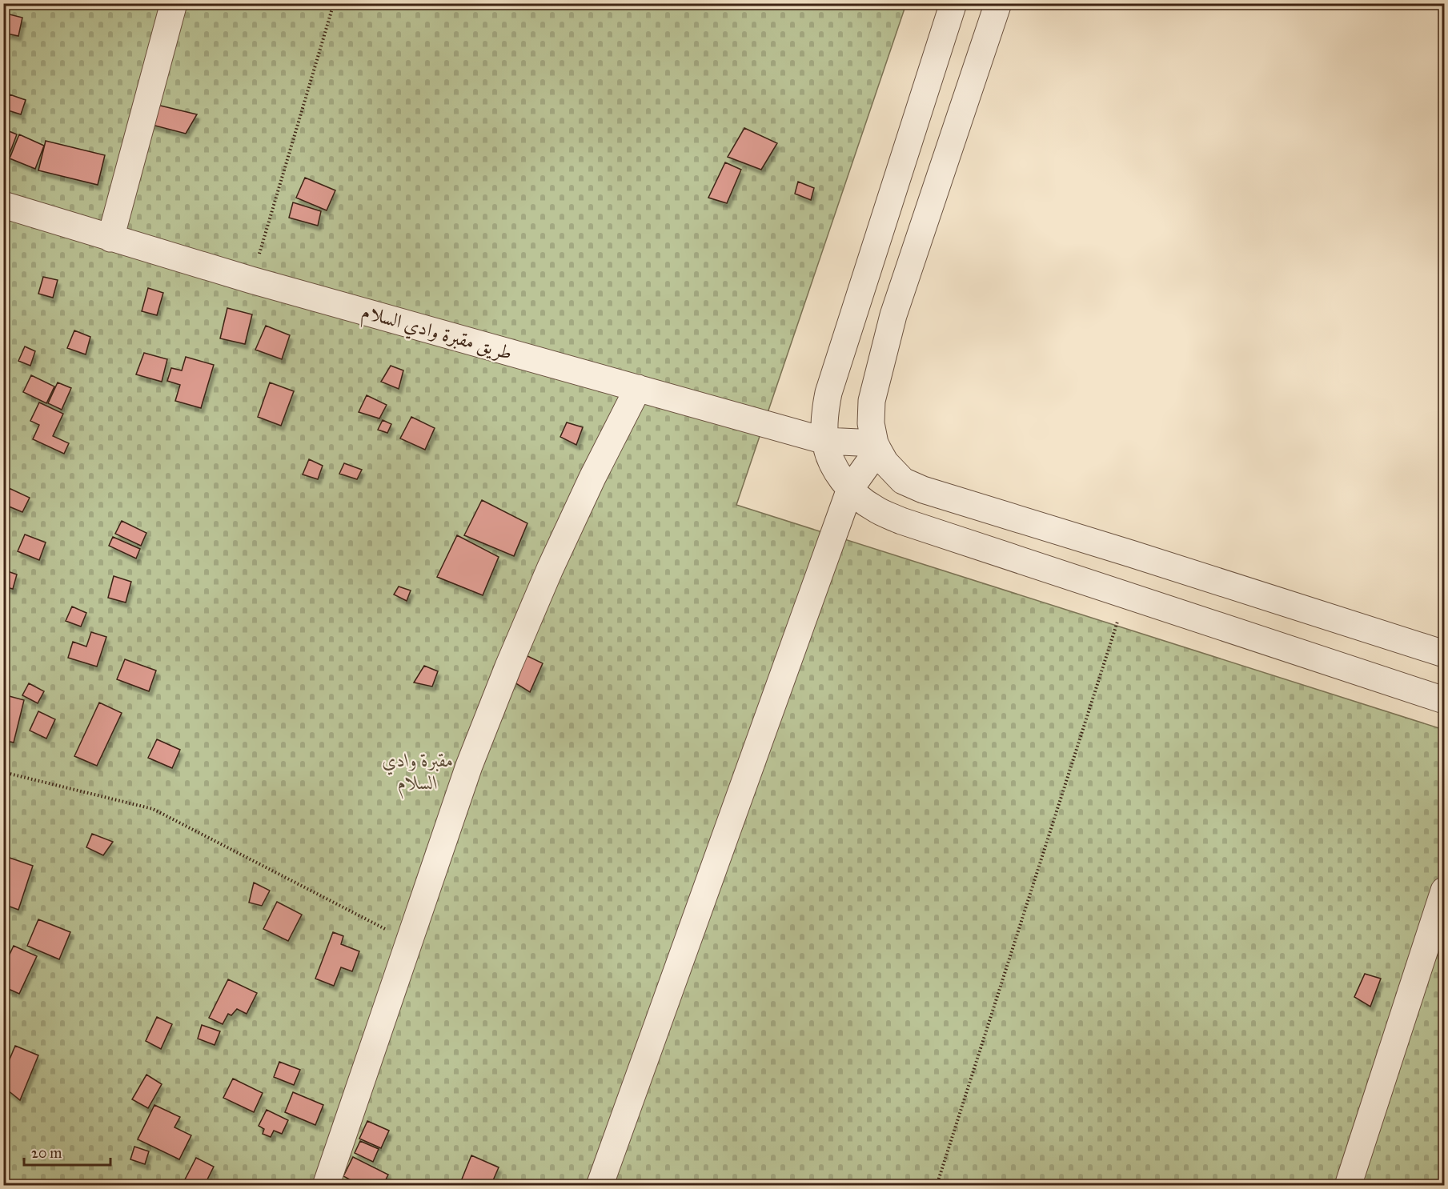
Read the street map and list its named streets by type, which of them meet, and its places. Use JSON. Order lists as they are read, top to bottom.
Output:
{
  "streets": {
    "street": ["طريق مقبرة وادي السلام"]
  },
  "parks": ["مقبرة وادي السلام"],
  "scale_bar": "20 m"
}
